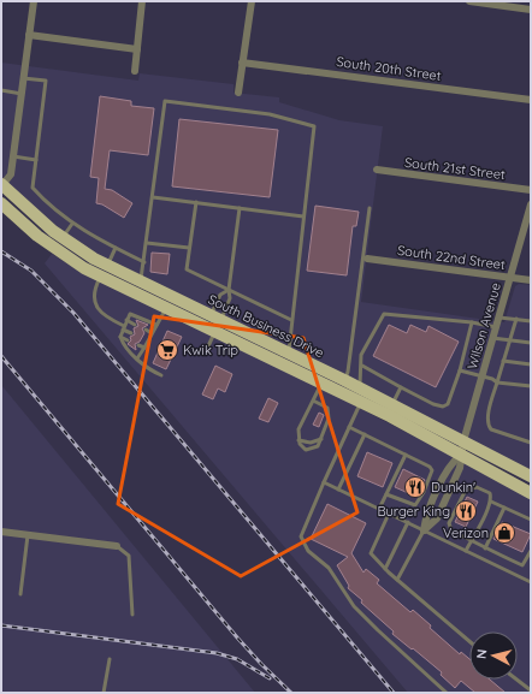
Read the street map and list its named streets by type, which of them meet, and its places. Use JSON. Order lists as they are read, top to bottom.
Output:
{
  "streets": {
    "main road": ["South Business Drive"],
    "street": [
      "South 20th Street",
      "South 21st Street",
      "South 22nd Street",
      "Wilson Avenue"
    ]
  },
  "crossings": [
    ["South 22nd Street", "Wilson Avenue"],
    ["South Business Drive", "Wilson Avenue"]
  ],
  "places": {
    "supermarket": ["Kwik Trip"],
    "restaurant": ["Dunkin'", "Burger King"],
    "shop": ["Verizon"]
  },
  "north": "left"
}
